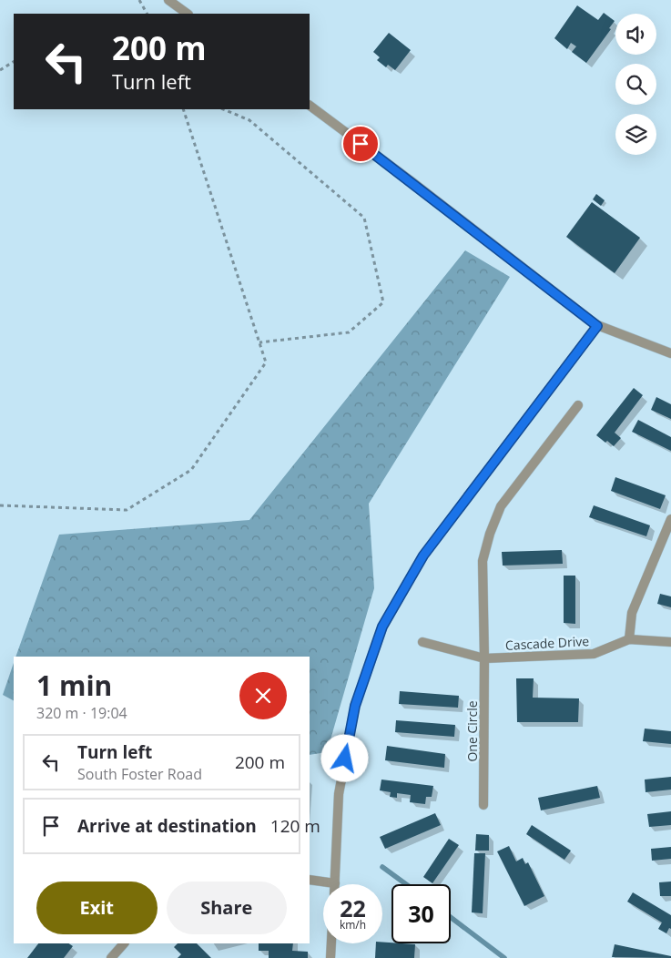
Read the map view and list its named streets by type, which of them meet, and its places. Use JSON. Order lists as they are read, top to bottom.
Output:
{
  "streets": {
    "street": ["Cascade Drive", "One Circle"]
  },
  "crossings": [
    ["Cascade Drive", "One Circle"]
  ],
  "page": {
    "turn": ["200 m", "Turn left"],
    "heading": ["1 min", "320 m · 19:04"],
    "list": [
      {
        "name": "Turn left",
        "note": "South Foster Road",
        "value": "200 m"
      },
      {
        "name": "Arrive at destination",
        "value": "120 m"
      }
    ],
    "buttons": ["Exit", "Share"],
    "speed": "22 km/h",
    "limit": "30"
  }
}
